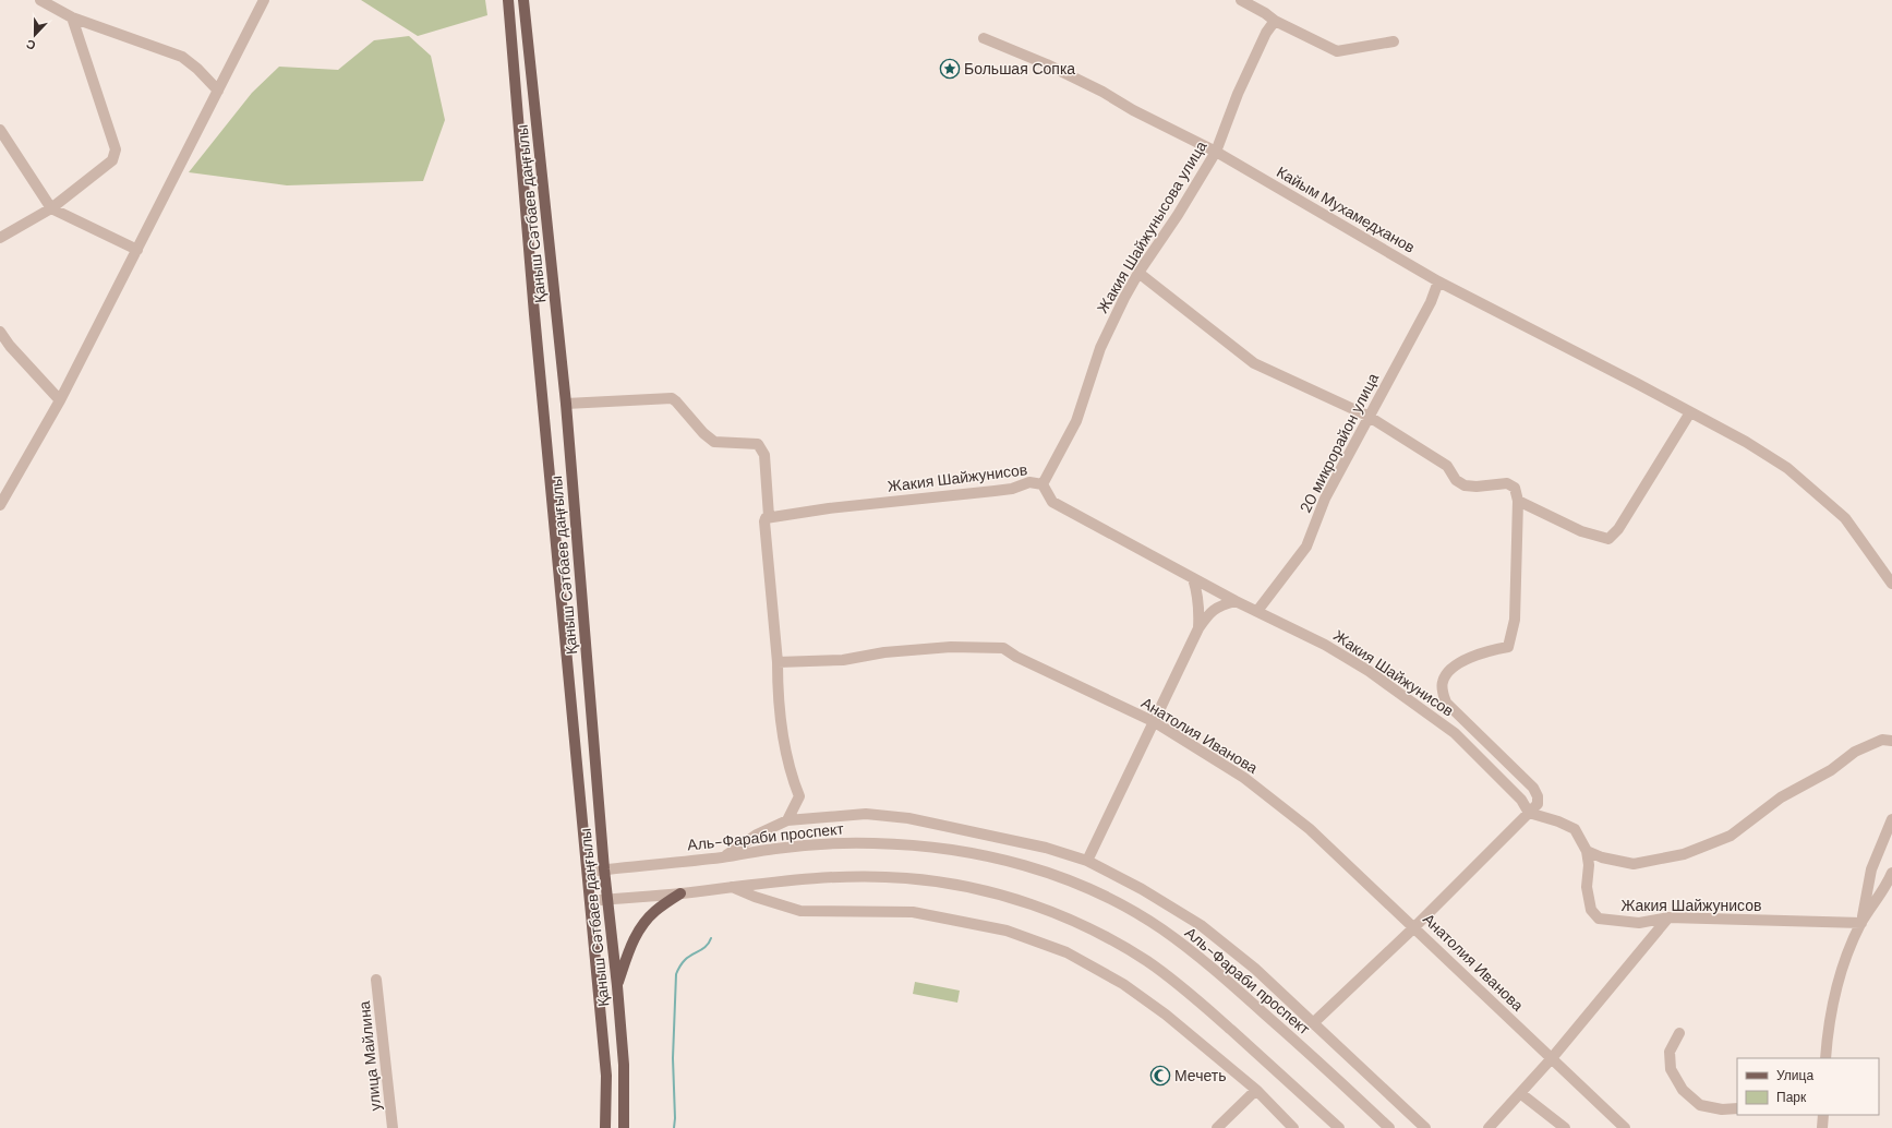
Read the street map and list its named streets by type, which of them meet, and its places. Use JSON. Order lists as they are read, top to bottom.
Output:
{
  "streets": {
    "main road": ["Қаныш Сәтбаев даңғылы"],
    "street": [
      "Кайым Мухамедханов",
      "Жакия Шайжунысова улица",
      "20 микрорайон улица",
      "Жакия Шайжунисов",
      "Анатолия Иванова",
      "Аль-Фараби проспект",
      "улица Майлина"
    ]
  },
  "crossings": [
    ["Кайым Мухамедханов", "Жакия Шайжунысова улица"],
    ["Кайым Мухамедханов", "20 микрорайон улица"],
    ["Қаныш Сәтбаев даңғылы", "Аль-Фараби проспект"],
    ["Жакия Шайжунысова улица", "Жакия Шайжунисов"],
    ["20 микрорайон улица", "Жакия Шайжунисов"]
  ],
  "places": {
    "place": ["Большая Сопка"],
    "mosque": ["Мечеть"]
  },
  "legend": ["Улица", "Парк"],
  "north": "bottom"
}
